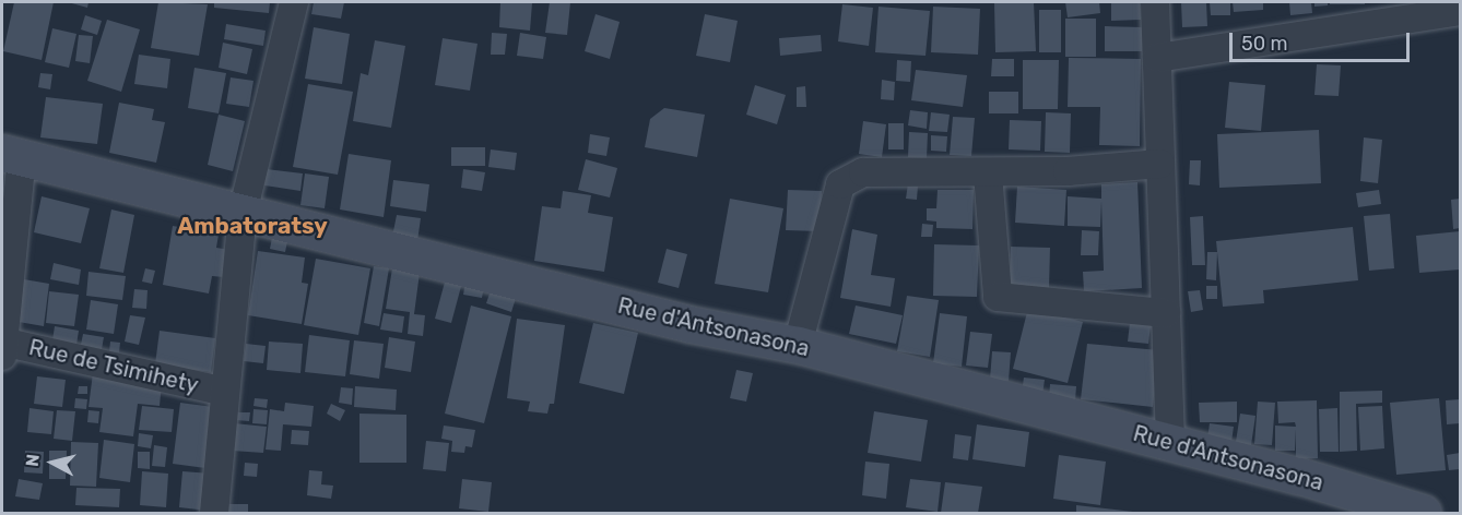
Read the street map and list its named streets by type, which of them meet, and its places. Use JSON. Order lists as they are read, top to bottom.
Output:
{
  "streets": {
    "street": ["Rue d'Antsonasona", "Rue de Tsimihety"]
  },
  "districts": ["Ambatoratsy"],
  "scale_bar": "50 m",
  "north": "left"
}
